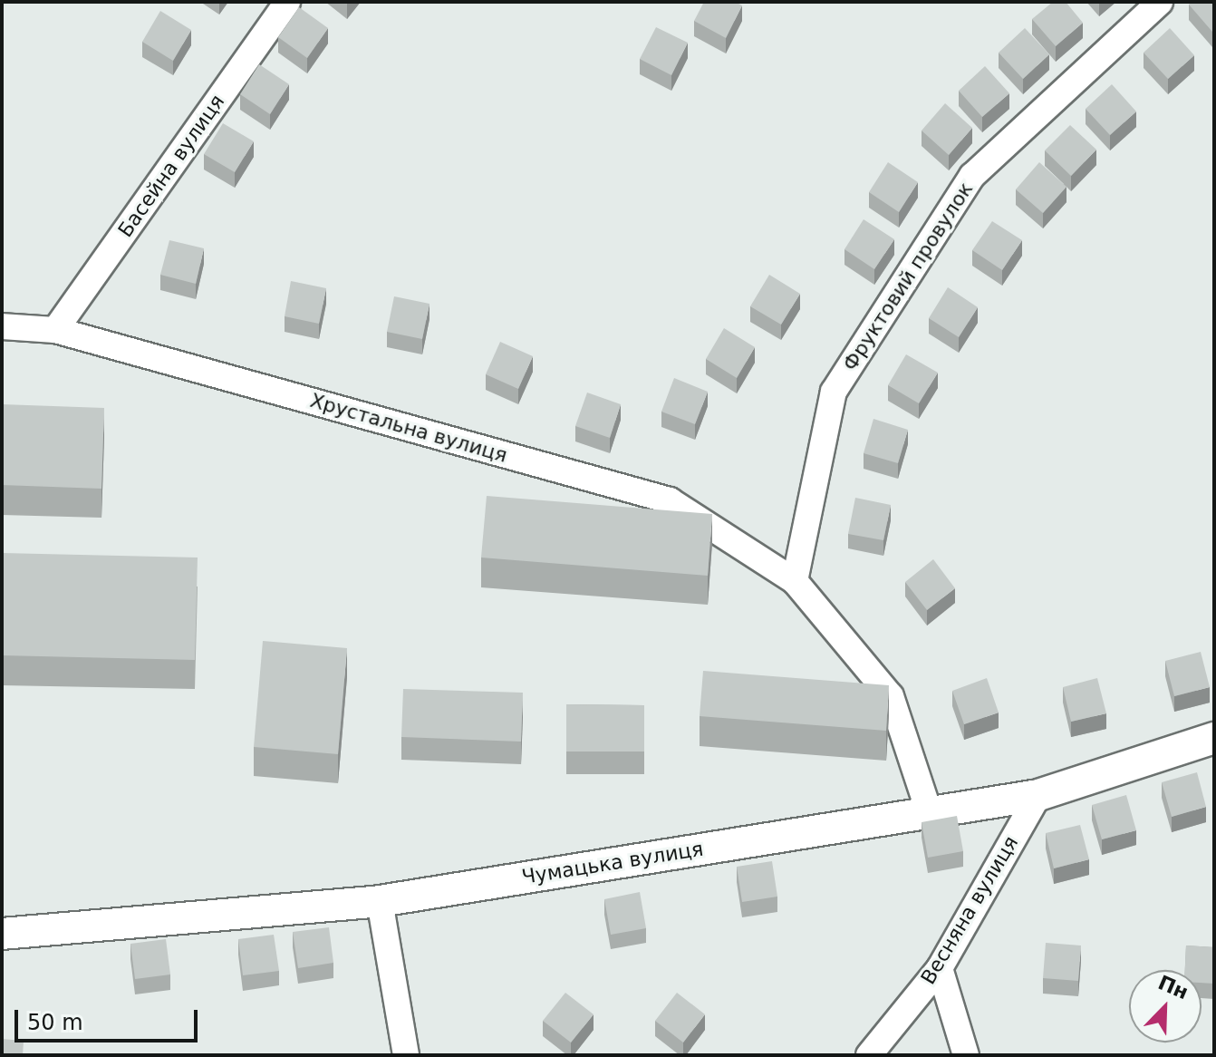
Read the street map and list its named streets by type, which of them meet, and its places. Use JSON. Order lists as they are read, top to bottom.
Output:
{
  "streets": {
    "street": [
      "Басейна вулиця",
      "Фруктовий провулок",
      "Хрустальна вулиця",
      "Чумацька вулиця",
      "Весняна вулиця"
    ]
  },
  "crossings": [
    ["Басейна вулиця", "Хрустальна вулиця"],
    ["Фруктовий провулок", "Хрустальна вулиця"],
    ["Хрустальна вулиця", "Чумацька вулиця"],
    ["Чумацька вулиця", "Весняна вулиця"]
  ],
  "scale_bar": "50 m",
  "north": "top right"
}
